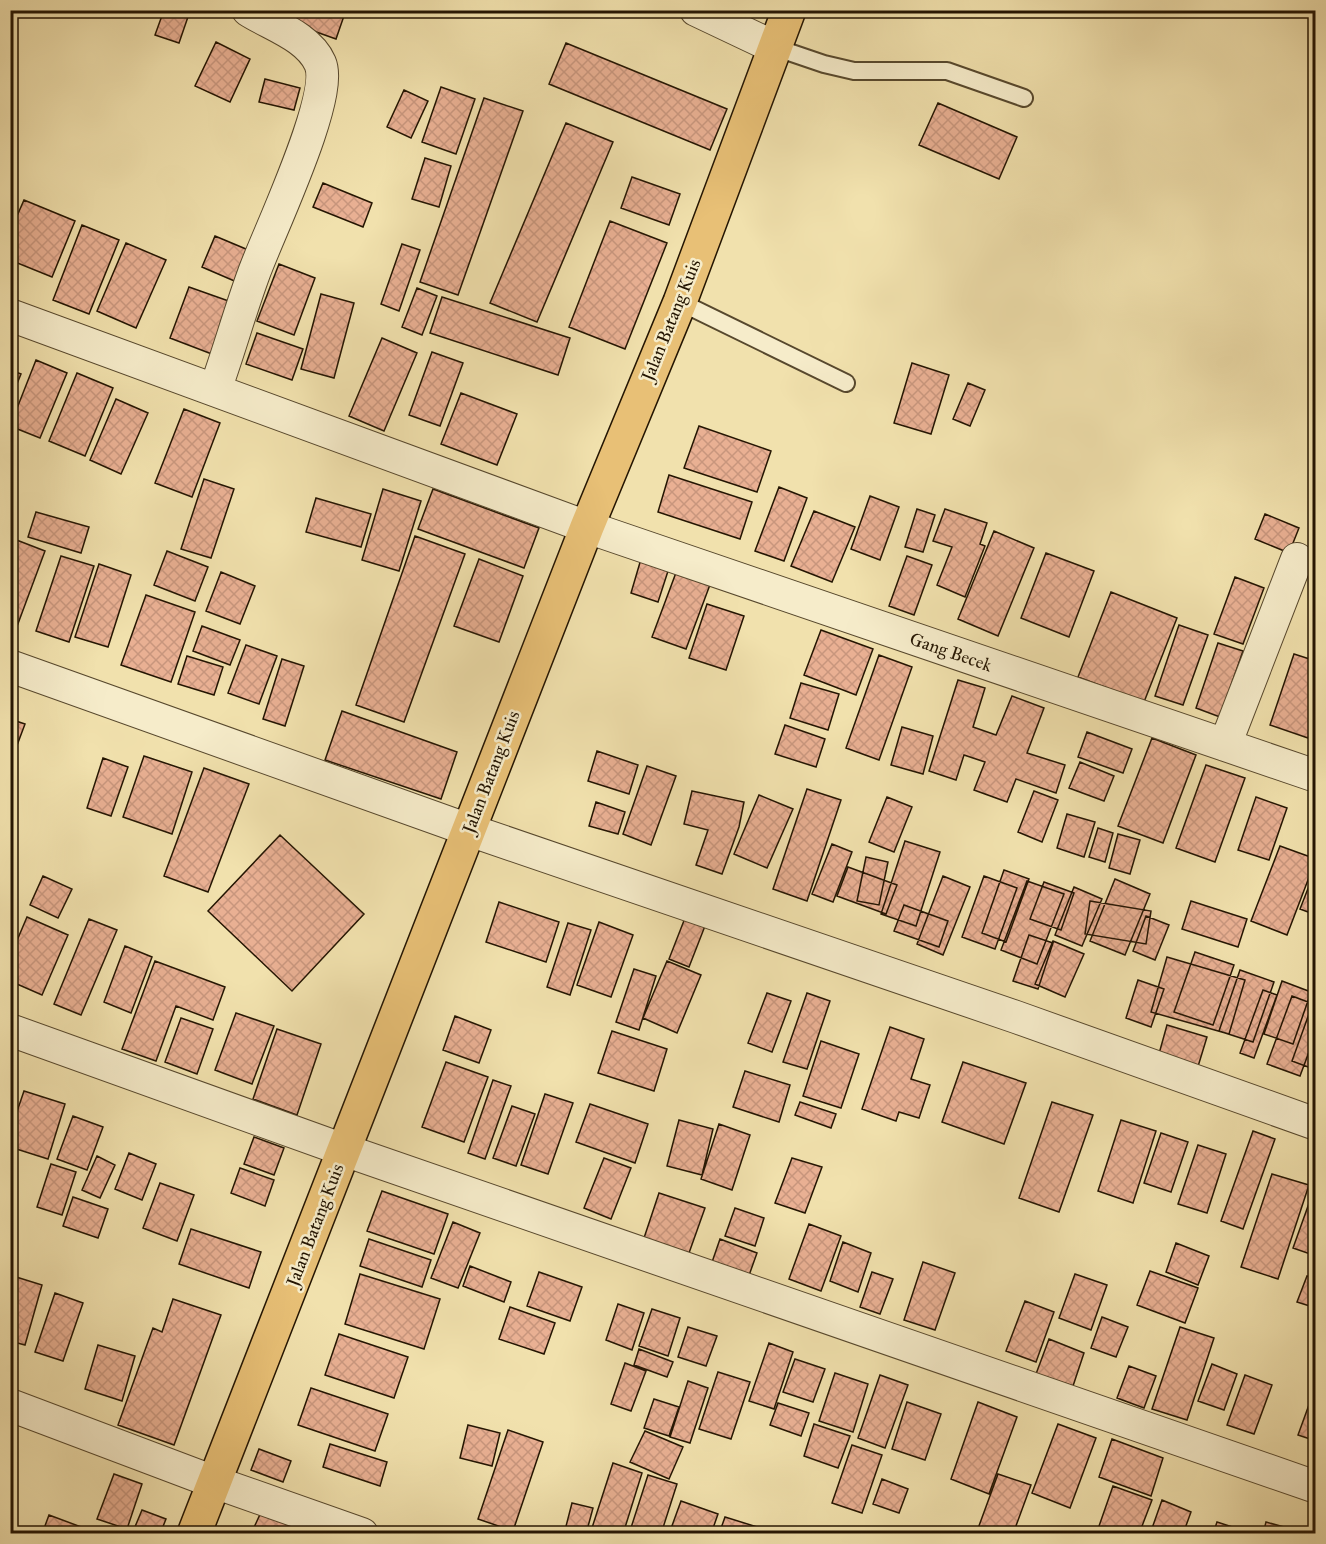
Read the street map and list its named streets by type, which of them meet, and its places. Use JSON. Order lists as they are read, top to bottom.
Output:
{
  "streets": {
    "main road": ["Jalan Batang Kuis"],
    "street": ["Gang Becek"]
  },
  "crossings": [
    ["Jalan Batang Kuis", "Gang Becek"]
  ]
}
